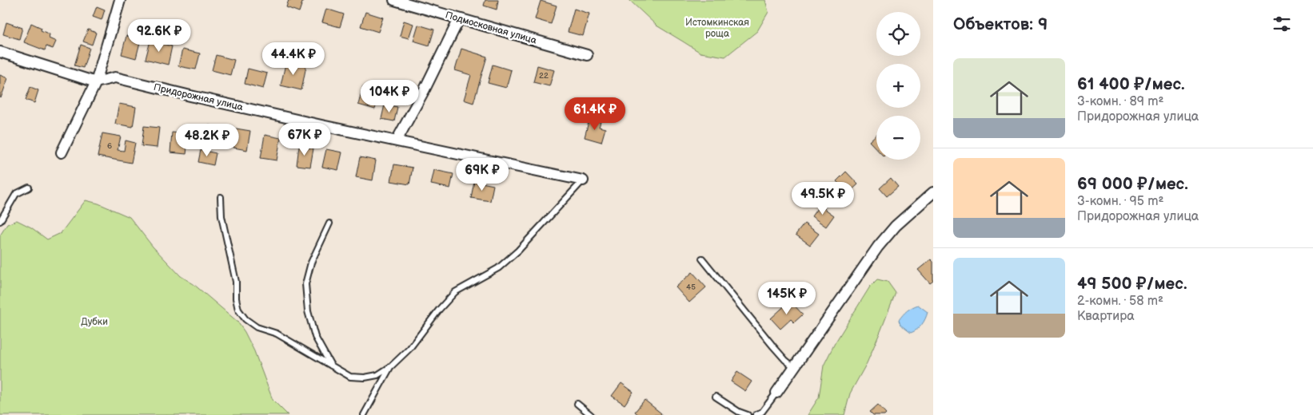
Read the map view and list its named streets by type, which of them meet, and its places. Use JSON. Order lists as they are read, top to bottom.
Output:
{
  "streets": {
    "street": ["Подмосковная улица", "Придорожная улица"]
  },
  "parks": ["Истомкинская роща", "Дубки"],
  "house_numbers": ["22", "6", "45"],
  "page": {
    "heading": "Объектов: 9",
    "map_buttons": ["+", "−"],
    "price": [
      "92.6K ₽",
      "44.4K ₽",
      "104K ₽",
      "61.4K ₽",
      "67K ₽",
      "48.2K ₽",
      "69K ₽",
      "49.5K ₽",
      "145K ₽"
    ],
    "list": [
      {
        "name": "61 400 ₽/мес.",
        "note": "3-комн. · 89 m² · Придорожная улица"
      },
      {
        "name": "69 000 ₽/мес.",
        "note": "3-комн. · 95 m² · Придорожная улица"
      },
      {
        "name": "49 500 ₽/мес.",
        "note": "2-комн. · 58 m² · Квартира"
      }
    ]
  }
}
